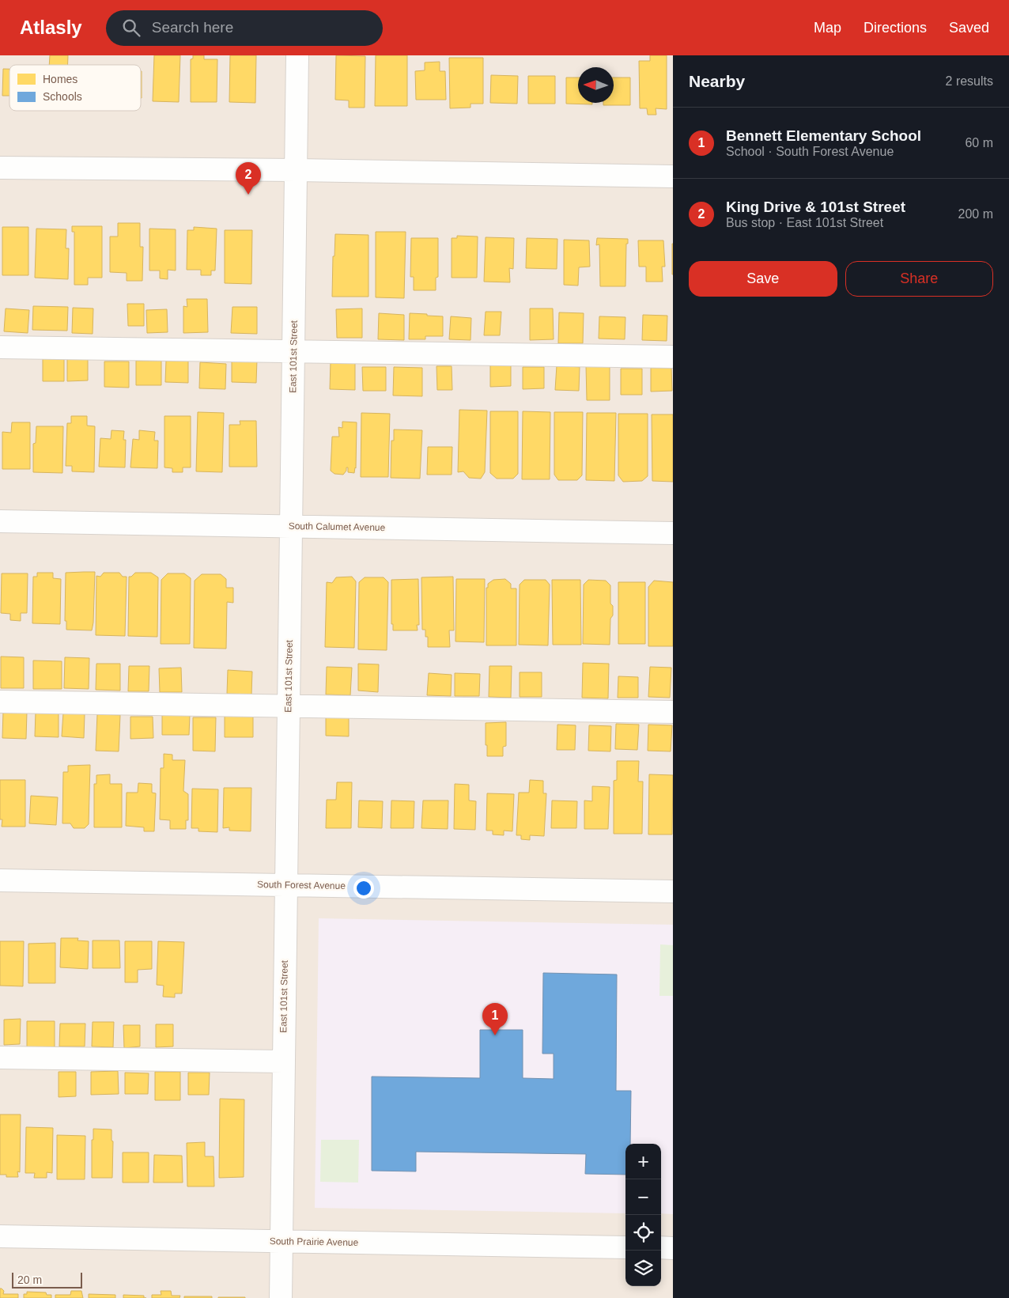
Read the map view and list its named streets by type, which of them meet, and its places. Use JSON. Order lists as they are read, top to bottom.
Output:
{
  "streets": {
    "street": [
      "East 101st Street",
      "South Calumet Avenue",
      "South Forest Avenue",
      "South Prairie Avenue"
    ]
  },
  "crossings": [
    ["East 101st Street", "South Calumet Avenue"],
    ["East 101st Street", "South Forest Avenue"],
    ["East 101st Street", "South Prairie Avenue"]
  ],
  "legend": ["Homes", "Schools"],
  "scale_bar": "20 m",
  "north": "left",
  "page": {
    "header": "Atlasly",
    "search": "Search here",
    "nav": ["Map", "Directions", "Saved"],
    "heading": ["Nearby", "2 results"],
    "list": [
      {
        "mark": "1",
        "name": "Bennett Elementary School",
        "note": "School · South Forest Avenue",
        "value": "60 m"
      },
      {
        "mark": "2",
        "name": "King Drive & 101st Street",
        "note": "Bus stop · East 101st Street",
        "value": "200 m"
      }
    ],
    "pins": ["2", "1"],
    "buttons": ["Save", "Share"],
    "map_buttons": ["+", "−"],
    "scale": "20 m"
  }
}
